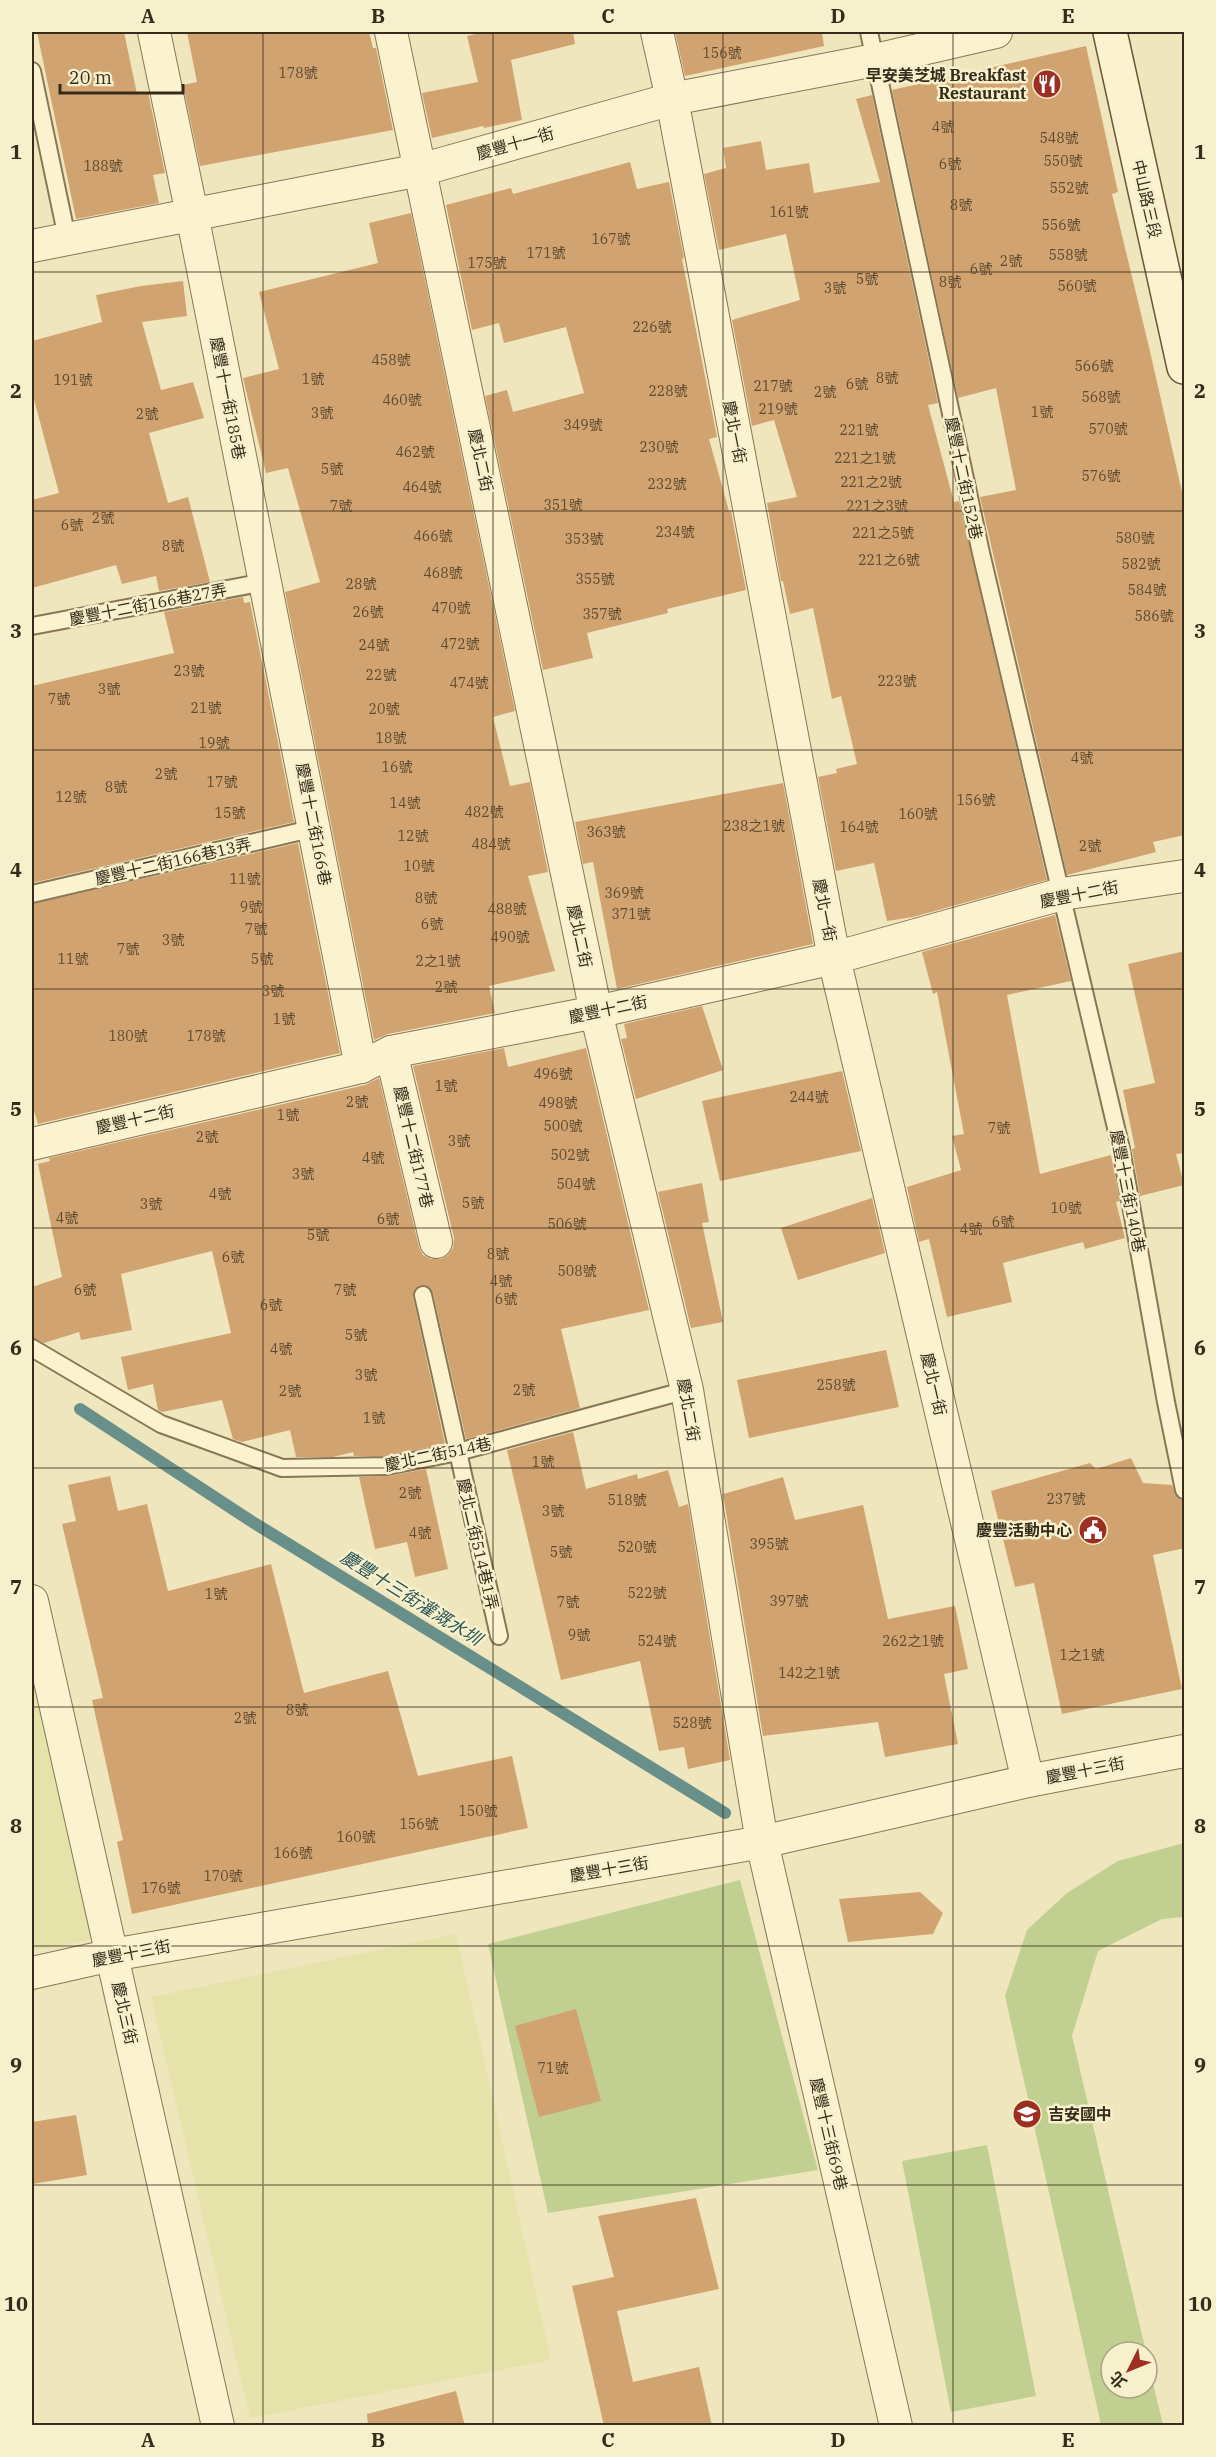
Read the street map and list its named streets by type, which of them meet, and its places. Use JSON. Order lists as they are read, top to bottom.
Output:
{
  "streets": {
    "street": [
      "慶豐十一街",
      "中山路三段",
      "慶豐十一街185巷",
      "慶北一街",
      "慶北二街",
      "慶豐十二街166巷",
      "慶豐十二街",
      "慶豐十二街177巷",
      "慶豐十三街",
      "慶北三街",
      "慶豐十三街69巷"
    ],
    "lane": [
      "慶豐十二街152巷",
      "慶豐十二街166巷27弄",
      "慶豐十二街166巷13弄",
      "慶豐十三街140巷",
      "慶北二街514巷",
      "慶北二街514巷1弄"
    ]
  },
  "crossings": [
    ["慶豐十一街", "慶豐十一街185巷"],
    ["慶豐十一街", "慶北一街"],
    ["慶豐十一街", "慶北二街"],
    ["慶豐十一街", "慶豐十二街152巷"],
    ["慶豐十一街185巷", "慶豐十二街166巷27弄"],
    ["慶豐十一街185巷", "慶豐十二街166巷"],
    ["慶北一街", "慶豐十二街"],
    ["慶北一街", "慶豐十三街"],
    ["慶北二街", "慶豐十二街"],
    ["慶北二街", "慶北二街514巷"],
    ["慶北二街", "慶豐十三街"],
    ["慶北二街", "慶豐十三街69巷"],
    ["慶豐十二街152巷", "慶豐十二街"],
    ["慶豐十二街152巷", "慶豐十三街140巷"],
    ["慶豐十二街166巷27弄", "慶豐十二街166巷"],
    ["慶豐十二街166巷", "慶豐十二街166巷13弄"],
    ["慶豐十二街166巷", "慶豐十二街"],
    ["慶豐十二街", "慶豐十二街177巷"],
    ["慶豐十二街", "慶豐十三街140巷"],
    ["慶北二街514巷", "慶北二街514巷1弄"],
    ["慶豐十三街", "慶北三街"],
    ["慶豐十三街", "慶豐十三街69巷"]
  ],
  "water": ["慶豐十三街灌溉水圳"],
  "places": {
    "restaurant": ["早安美芝城 Breakfast Restaurant"],
    "public building": ["慶豐活動中心"],
    "school or university": ["吉安國中"]
  },
  "house_numbers": [
    "156號",
    "178號",
    "4號",
    "548號",
    "550號",
    "6號",
    "188號",
    "552號",
    "8號",
    "161號",
    "556號",
    "167號",
    "171號",
    "558號",
    "2號",
    "175號",
    "6號",
    "5號",
    "8號",
    "560號",
    "3號",
    "226號",
    "458號",
    "566號",
    "8號",
    "1號",
    "191號",
    "6號",
    "217號",
    "228號",
    "2號",
    "568號",
    "460號",
    "219號",
    "1號",
    "3號",
    "2號",
    "349號",
    "570號",
    "221號",
    "230號",
    "462號",
    "221之1號",
    "5號",
    "576號",
    "221之2號",
    "232號",
    "464號",
    "351號",
    "7號",
    "221之3號",
    "2號",
    "6號",
    "234號",
    "221之5號",
    "466號",
    "580號",
    "353號",
    "8號",
    "221之6號",
    "582號",
    "468號",
    "355號",
    "28號",
    "584號",
    "470號",
    "26號",
    "357號",
    "586號",
    "472號",
    "24號",
    "23號",
    "22號",
    "223號",
    "474號",
    "3號",
    "7號",
    "21號",
    "20號",
    "18號",
    "19號",
    "4號",
    "16號",
    "2號",
    "17號",
    "8號",
    "12號",
    "156號",
    "14號",
    "482號",
    "15號",
    "160號",
    "238之1號",
    "164號",
    "363號",
    "12號",
    "484號",
    "2號",
    "10號",
    "11號",
    "369號",
    "8號",
    "9號",
    "488號",
    "371號",
    "6號",
    "7號",
    "490號",
    "3號",
    "7號",
    "11號",
    "5號",
    "2之1號",
    "2號",
    "3號",
    "1號",
    "180號",
    "178號",
    "496號",
    "1號",
    "244號",
    "2號",
    "498號",
    "1號",
    "500號",
    "7號",
    "2號",
    "3號",
    "502號",
    "4號",
    "3號",
    "504號",
    "4號",
    "5號",
    "3號",
    "10號",
    "4號",
    "6號",
    "6號",
    "506號",
    "4號",
    "5號",
    "8號",
    "6號",
    "508號",
    "4號",
    "6號",
    "7號",
    "6號",
    "6號",
    "5號",
    "4號",
    "3號",
    "258號",
    "2號",
    "2號",
    "1號",
    "1號",
    "2號",
    "237號",
    "518號",
    "3號",
    "4號",
    "395號",
    "520號",
    "5號",
    "522號",
    "1號",
    "397號",
    "7號",
    "9號",
    "524號",
    "262之1號",
    "1之1號",
    "142之1號",
    "8號",
    "2號",
    "528號",
    "150號",
    "156號",
    "160號",
    "166號",
    "170號",
    "176號",
    "71號"
  ],
  "scale_bar": "20 m",
  "north": "bottom left",
  "grid": {
    "columns": [
      "A",
      "B",
      "C",
      "D",
      "E"
    ],
    "rows": [
      "1",
      "2",
      "3",
      "4",
      "5",
      "6",
      "7",
      "8",
      "9",
      "10"
    ]
  }
}
